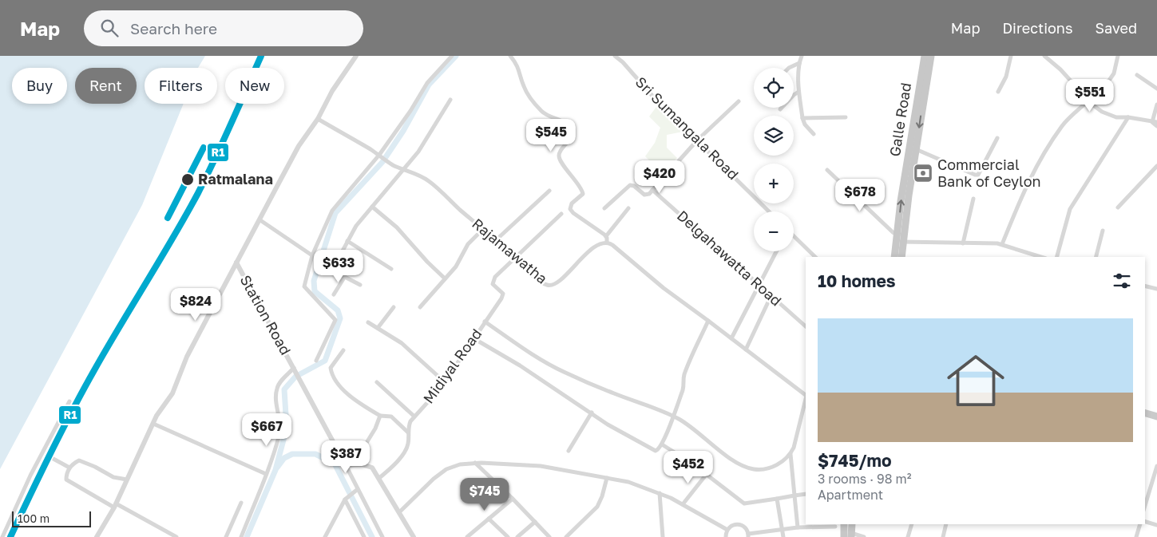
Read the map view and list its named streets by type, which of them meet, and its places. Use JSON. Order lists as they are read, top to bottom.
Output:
{
  "streets": {
    "highway": ["Galle Road"],
    "street": [
      "Sri Sumangala Road",
      "Rajamawatha",
      "Delgahawatta Road",
      "Station Road",
      "Midiyal Road"
    ]
  },
  "crossings": [
    ["Rajamawatha", "Midiyal Road"]
  ],
  "places": {
    "bank": ["Commercial Bank of Ceylon"],
    "other": ["Ratmalana"]
  },
  "lines": ["transit line R1"],
  "scale_bar": "100 m",
  "page": {
    "header": "Map",
    "search": "Search here",
    "nav": ["Map", "Directions", "Saved"],
    "map_buttons": ["+", "−"],
    "chip": [
      "Buy",
      "Rent",
      "Filters",
      "New"
    ],
    "price": [
      "$551",
      "$545",
      "$420",
      "$678",
      "$633",
      "$824",
      "$667",
      "$387",
      "$452",
      "$745"
    ],
    "heading": "10 homes",
    "list": [
      {
        "name": "$745/mo",
        "note": "3 rooms · 98 m² · Apartment"
      }
    ],
    "scale": "100 m"
  }
}
